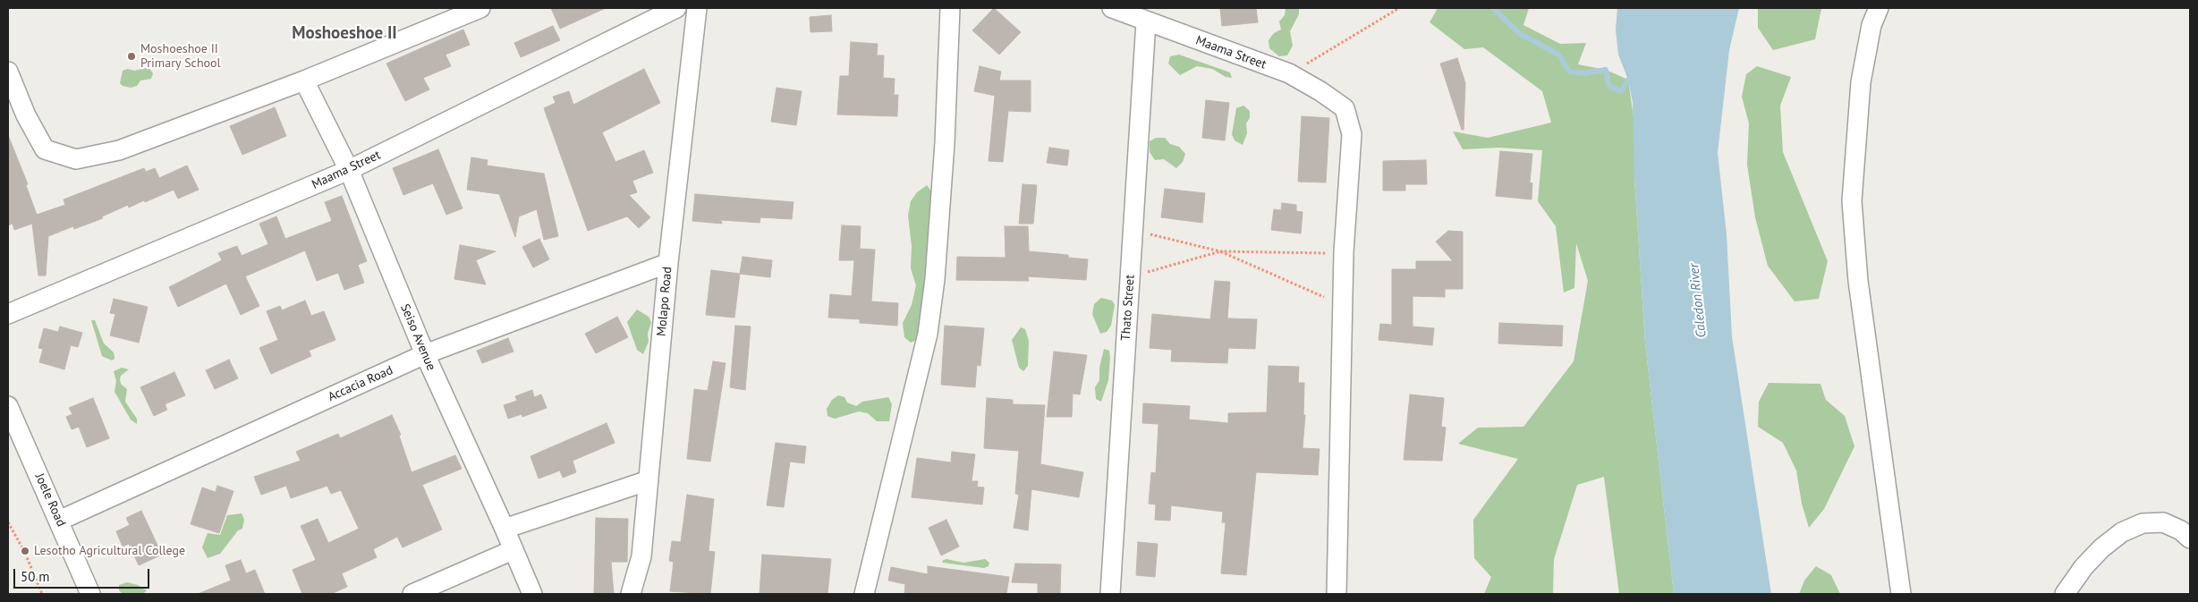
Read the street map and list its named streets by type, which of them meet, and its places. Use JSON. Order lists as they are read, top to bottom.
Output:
{
  "streets": {
    "street": [
      "Maama Street",
      "Molapo Road",
      "Thato Street",
      "Seiso Avenue",
      "Accacia Road",
      "Joele Road"
    ]
  },
  "crossings": [
    ["Maama Street", "Thato Street"],
    ["Maama Street", "Seiso Avenue"],
    ["Molapo Road", "Accacia Road"],
    ["Seiso Avenue", "Accacia Road"],
    ["Accacia Road", "Joele Road"]
  ],
  "districts": ["Moshoeshoe II"],
  "water": ["Caledon River"],
  "places": ["Moshoeshoe II Primary School", "Lesotho Agricultural College"],
  "scale_bar": "50 m"
}
